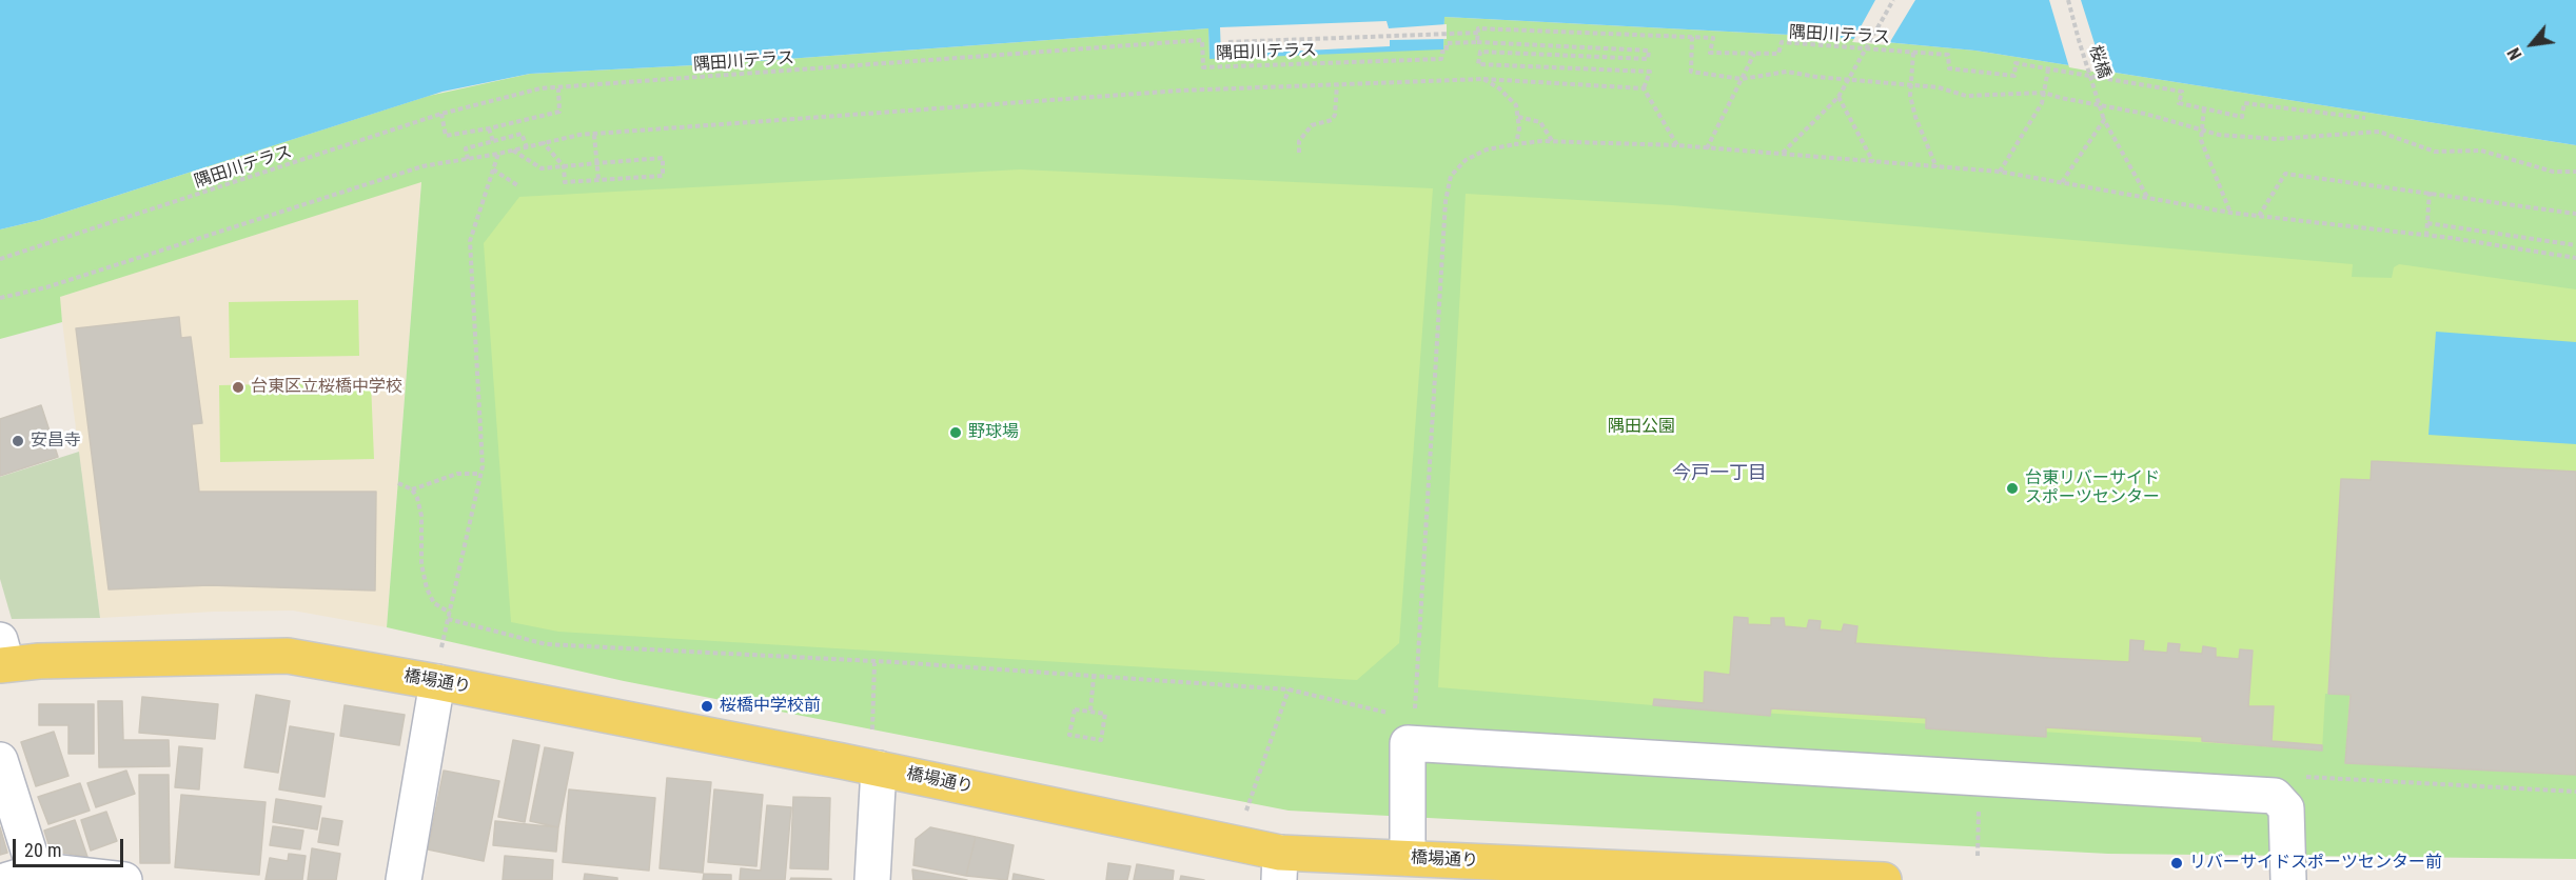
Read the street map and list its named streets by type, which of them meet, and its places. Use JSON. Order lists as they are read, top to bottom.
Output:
{
  "streets": {
    "main road": ["橋場通り"],
    "path": ["隅田川テラス", "桜橋"]
  },
  "districts": ["今戸一丁目"],
  "parks": ["隅田公園"],
  "places": [
    "台東区立桜橋中学校",
    "野球場",
    "安昌寺",
    "台東リバーサイド スポーツセンター",
    "桜橋中学校前",
    "リバーサイドスポーツセンター前"
  ],
  "scale_bar": "20 m",
  "north": "bottom left"
}
